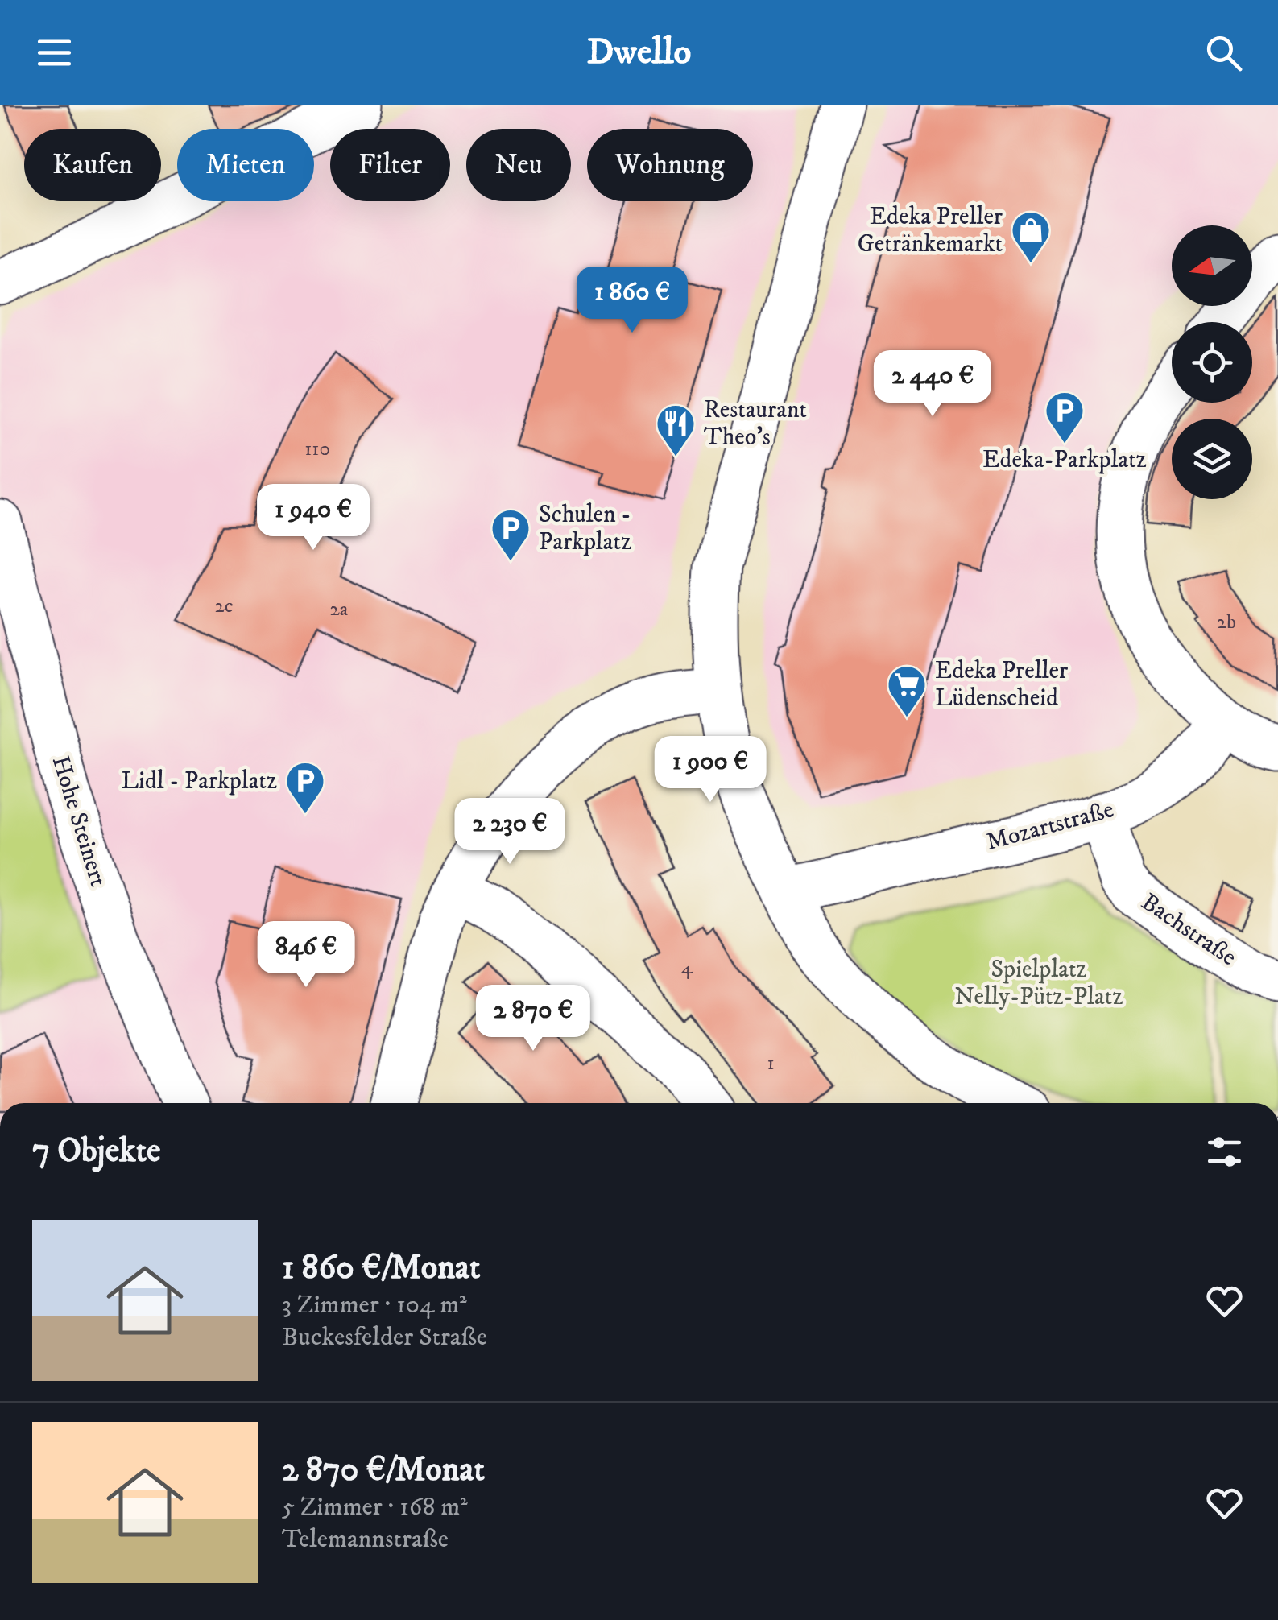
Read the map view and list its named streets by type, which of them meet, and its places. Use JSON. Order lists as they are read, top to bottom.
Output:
{
  "streets": {
    "street": ["Hohe Steinert", "Mozartstraße", "Bachstraße"]
  },
  "crossings": [
    ["Mozartstraße", "Bachstraße"]
  ],
  "parks": ["Spielplatz Nelly-Pütz-Platz"],
  "places": {
    "shop": ["Edeka Preller Getränkemarkt"],
    "parking": ["Edeka-Parkplatz", "Schulen - Parkplatz", "Lidl - Parkplatz"],
    "restaurant": ["Restaurant Theo's"],
    "supermarket": ["Edeka Preller Lüdenscheid"]
  },
  "house_numbers": [
    "110",
    "2c",
    "2a",
    "2b",
    "4",
    "1"
  ],
  "north": "left",
  "page": {
    "header": "Dwello",
    "chip": [
      "Kaufen",
      "Mieten",
      "Filter",
      "Neu",
      "Wohnung"
    ],
    "price": [
      "1 860 €",
      "2 440 €",
      "1 940 €",
      "1 900 €",
      "2 230 €",
      "846 €",
      "2 870 €"
    ],
    "heading": "7 Objekte",
    "list": [
      {
        "name": "1 860 €/Monat",
        "note": "3 Zimmer · 104 m² · Buckesfelder Straße"
      },
      {
        "name": "2 870 €/Monat",
        "note": "5 Zimmer · 168 m² · Telemannstraße"
      }
    ]
  }
}
